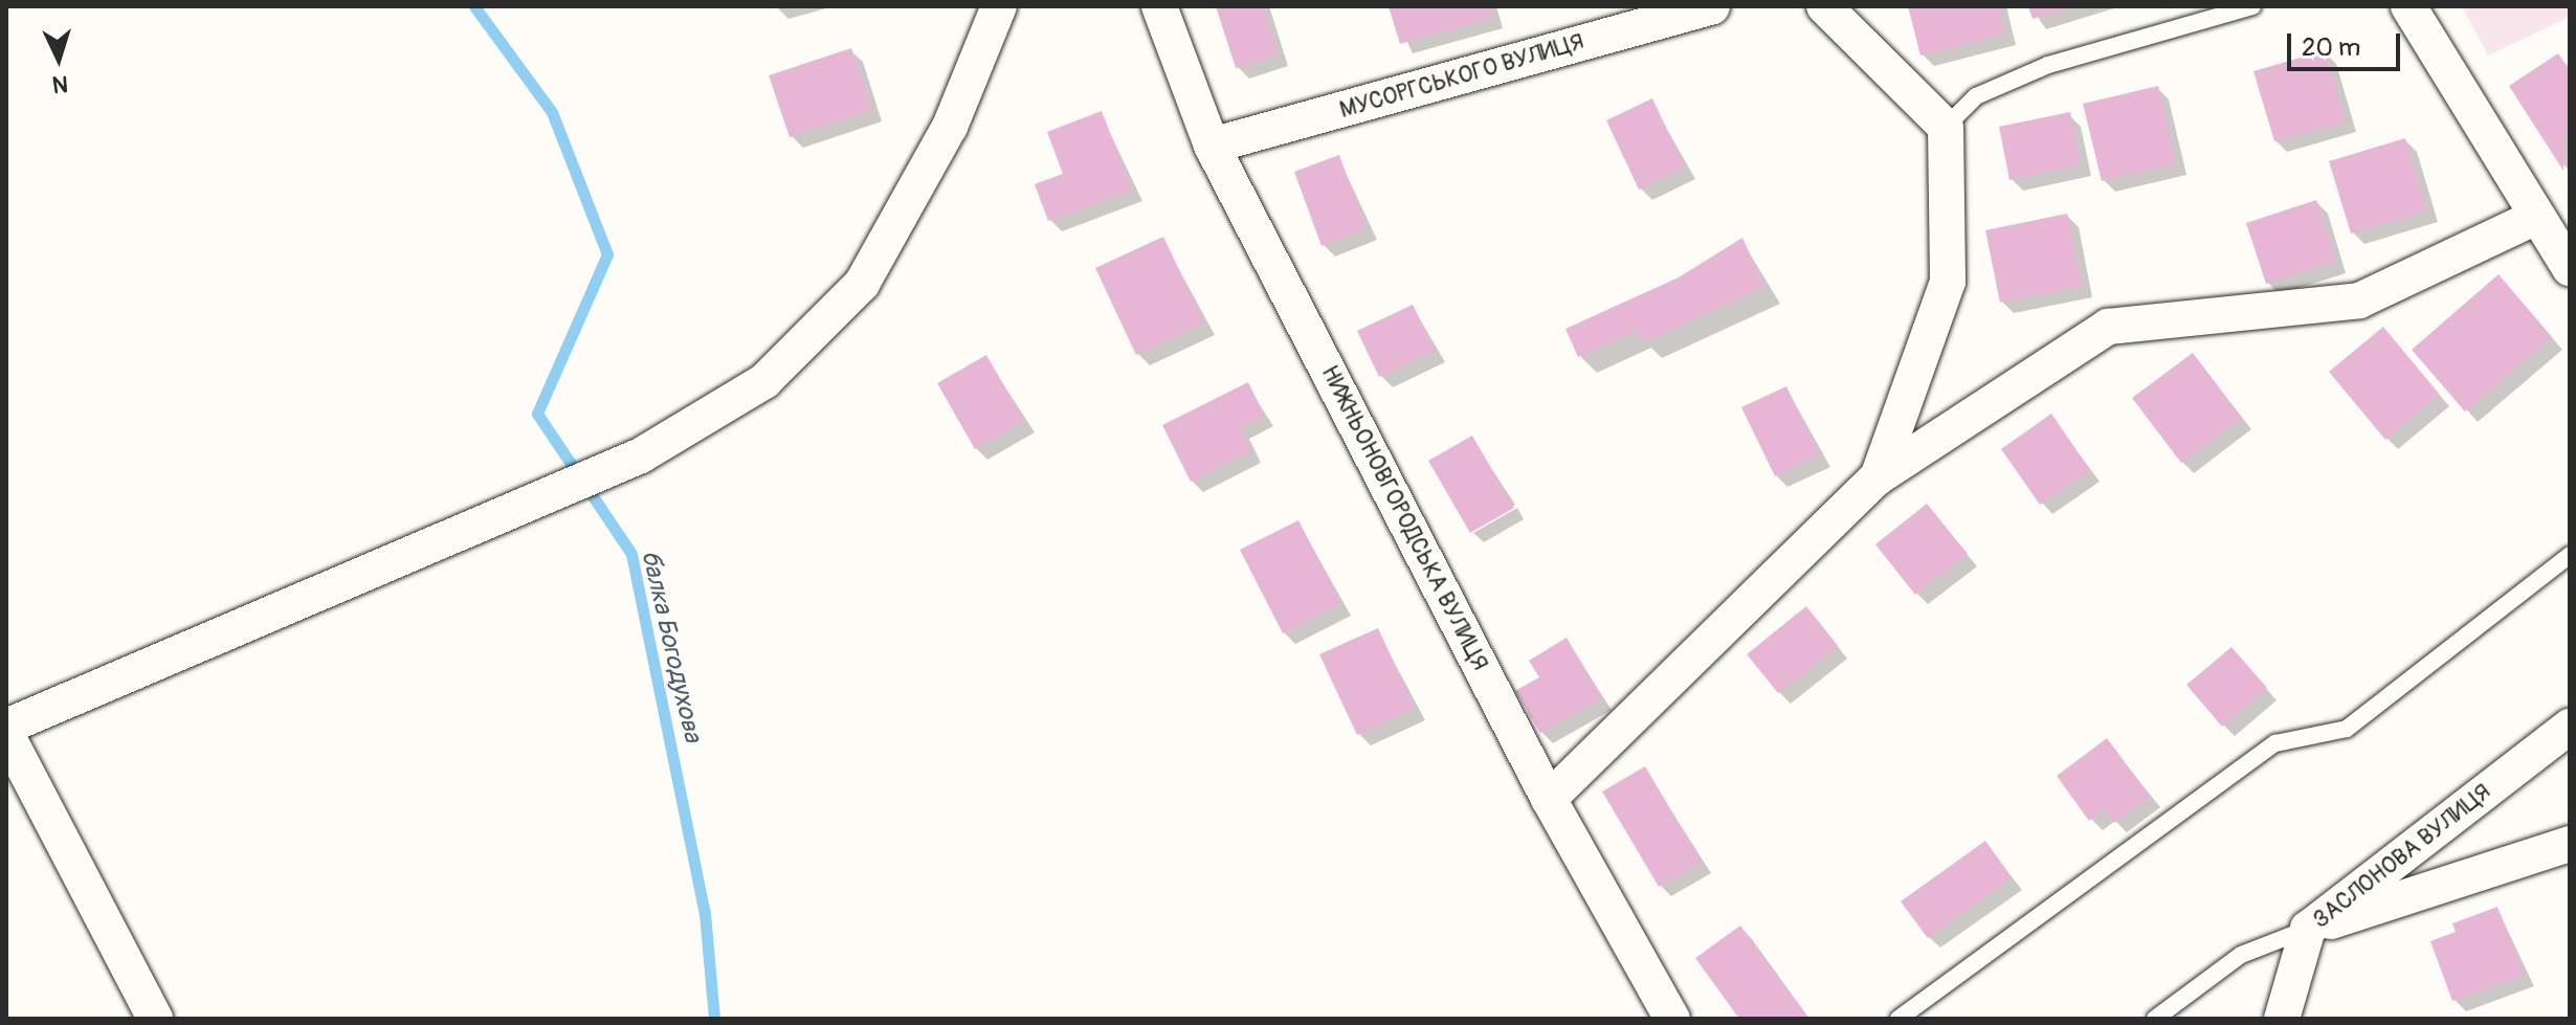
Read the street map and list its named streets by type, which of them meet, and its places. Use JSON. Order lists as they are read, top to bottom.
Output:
{
  "streets": {
    "street": ["МУСОРГСЬКОГО ВУЛИЦЯ", "НИЖНЬОНОВГОРОДСЬКА ВУЛИЦЯ", "ЗАСЛОНОВА ВУЛИЦЯ"]
  },
  "crossings": [
    ["МУСОРГСЬКОГО ВУЛИЦЯ", "НИЖНЬОНОВГОРОДСЬКА ВУЛИЦЯ"]
  ],
  "water": ["балка Богодухова"],
  "scale_bar": "20 m",
  "north": "bottom"
}
